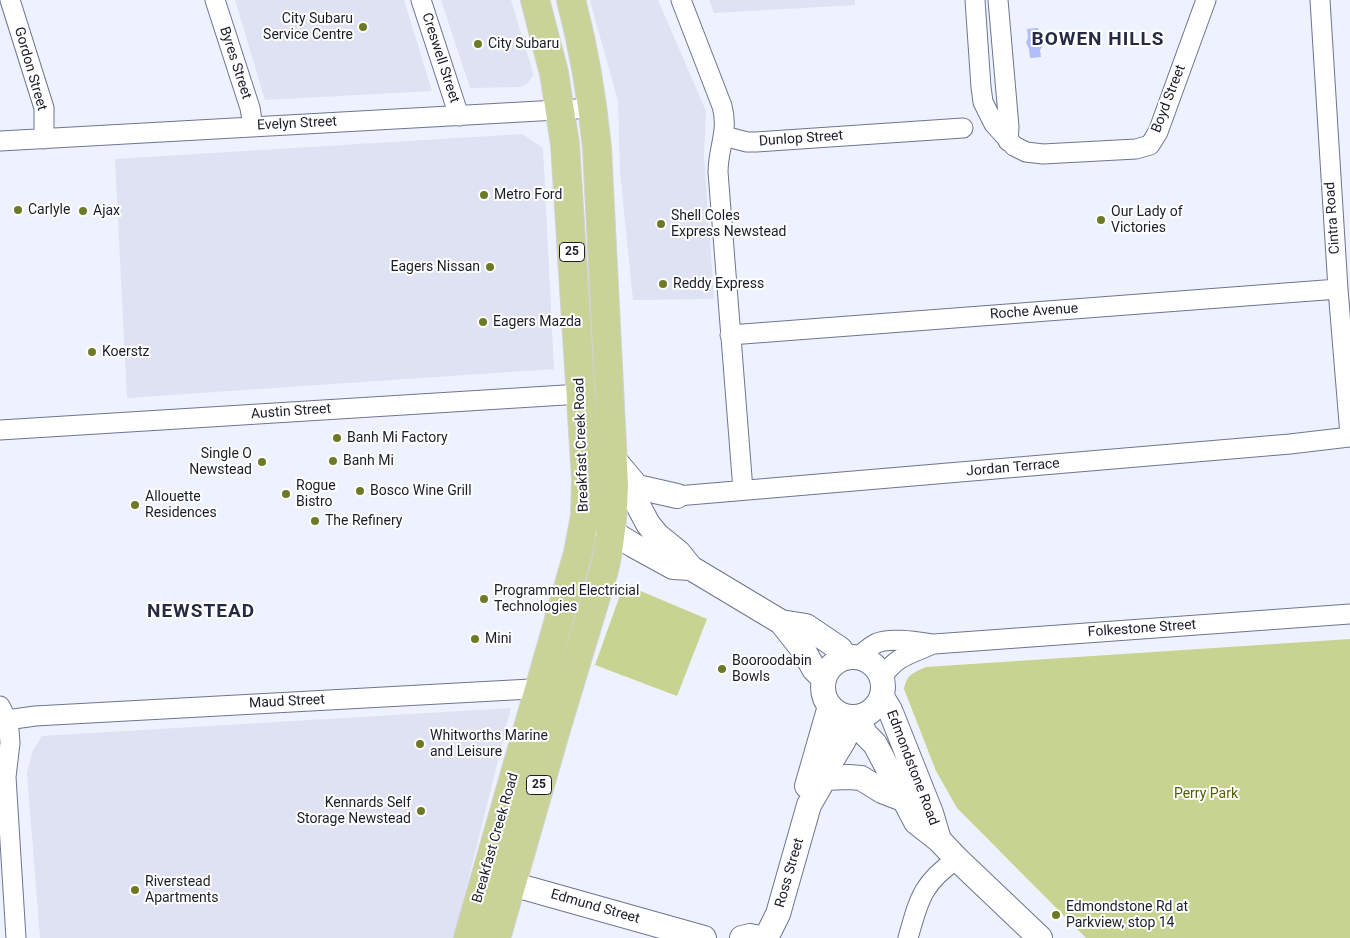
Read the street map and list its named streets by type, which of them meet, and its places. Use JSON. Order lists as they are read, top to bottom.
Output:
{
  "streets": {
    "main road": ["25", "Breakfast Creek Road"],
    "street": [
      "Creswell Street",
      "Byres Street",
      "Gordon Street",
      "Boyd Street",
      "Evelyn Street",
      "Dunlop Street",
      "Cintra Road",
      "Roche Avenue",
      "Austin Street",
      "Jordan Terrace",
      "Folkestone Street",
      "Maud Street",
      "Edmondstone Road",
      "Ross Street",
      "Edmund Street"
    ]
  },
  "crossings": [
    ["Creswell Street", "Evelyn Street"],
    ["Byres Street", "Evelyn Street"],
    ["Gordon Street", "Evelyn Street"],
    ["Evelyn Street", "Breakfast Creek Road"],
    ["Cintra Road", "Roche Avenue"],
    ["Cintra Road", "Jordan Terrace"],
    ["Austin Street", "Breakfast Creek Road"],
    ["Breakfast Creek Road", "Maud Street"],
    ["Breakfast Creek Road", "Edmund Street"],
    ["Folkestone Street", "Edmondstone Road"],
    ["Folkestone Street", "Ross Street"],
    ["Edmondstone Road", "Ross Street"]
  ],
  "districts": ["BOWEN HILLS", "NEWSTEAD"],
  "parks": ["Perry Park"],
  "places": [
    "City Subaru Service Centre",
    "City Subaru",
    "Metro Ford",
    "Carlyle",
    "Ajax",
    "Our Lady of Victories",
    "Shell Coles Express Newstead",
    "Eagers Nissan",
    "Reddy Express",
    "Eagers Mazda",
    "Koerstz",
    "Banh Mi Factory",
    "Banh Mi",
    "Single O Newstead",
    "Bosco Wine Grill",
    "Rogue Bistro",
    "Allouette Residences",
    "The Refinery",
    "Programmed Electricial Technologies",
    "Mini",
    "Booroodabin Bowls",
    "Whitworths Marine and Leisure",
    "Kennards Self Storage Newstead",
    "Riverstead Apartments",
    "Edmondstone Rd at Parkview, stop 14"
  ]
}
